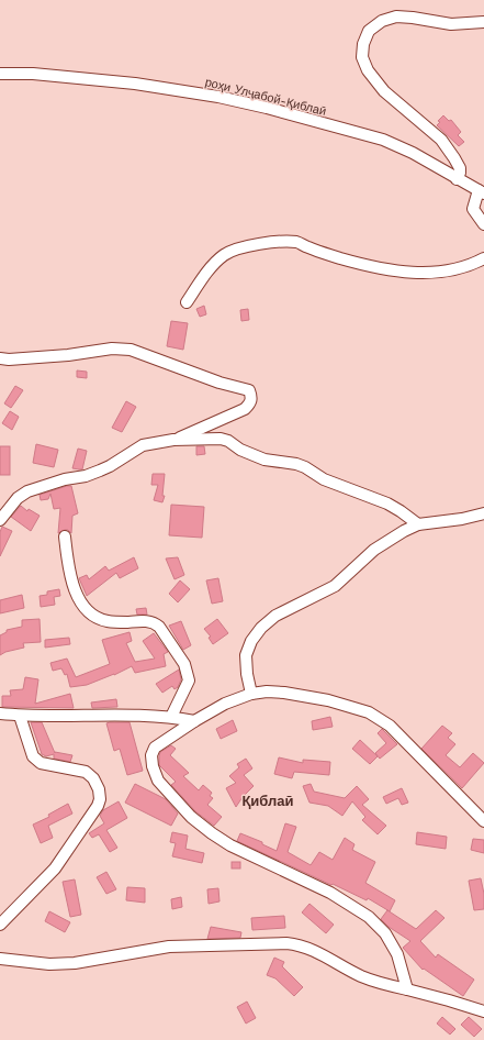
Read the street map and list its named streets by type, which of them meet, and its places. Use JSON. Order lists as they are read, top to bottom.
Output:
{
  "streets": {
    "street": ["роҳи Улҷабой-Қиблаӣ"]
  },
  "districts": ["Қиблаӣ"]
}
